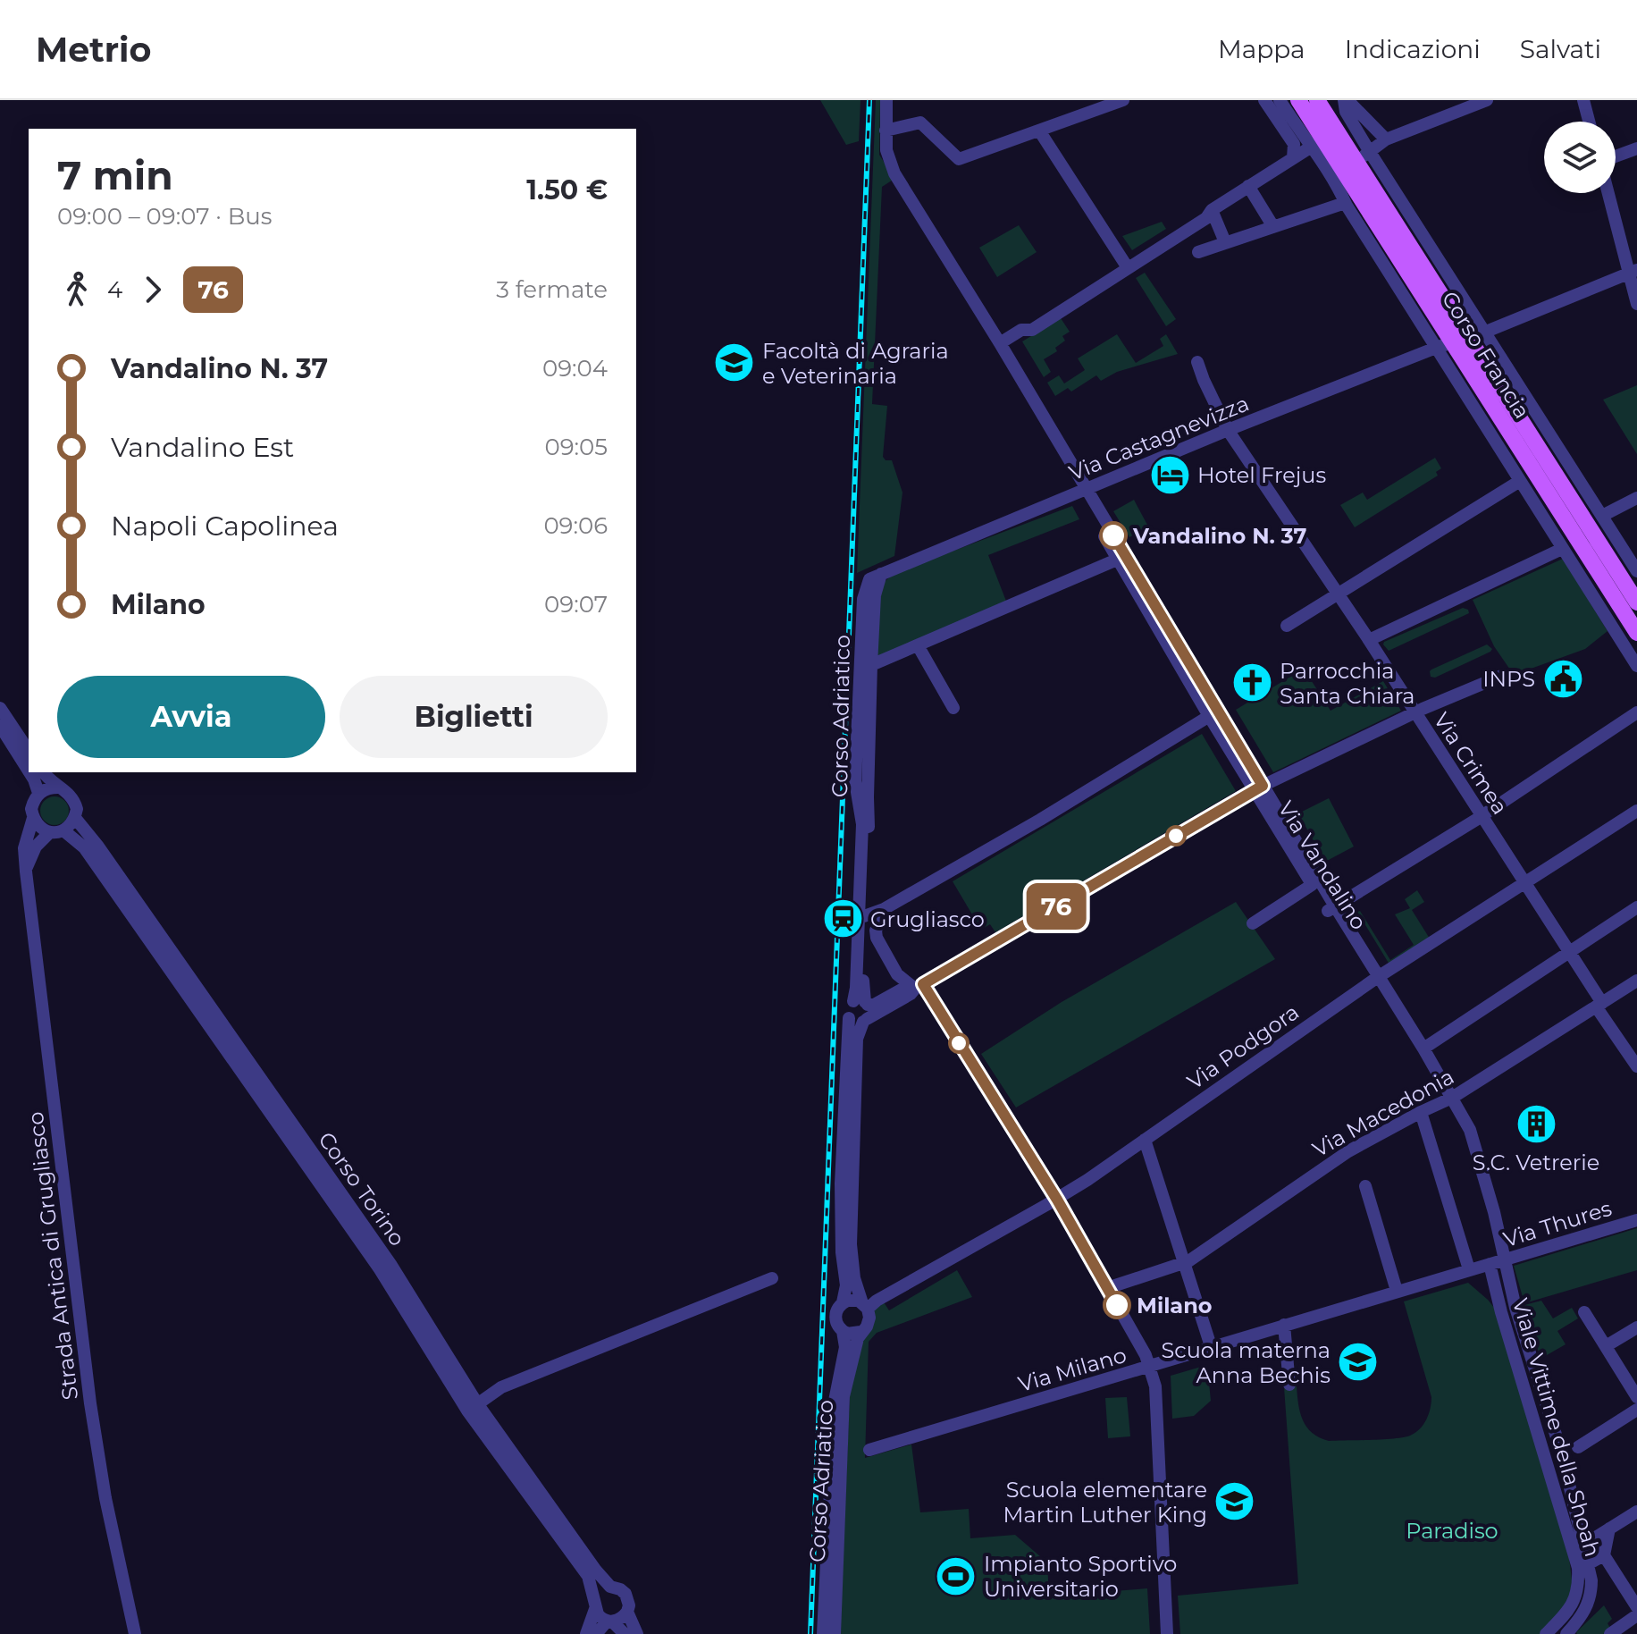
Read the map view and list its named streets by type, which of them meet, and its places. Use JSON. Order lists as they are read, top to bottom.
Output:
{
  "streets": {
    "main road": ["Corso Francia"],
    "street": [
      "Via Castagnevizza",
      "Corso Adriatico",
      "Via Crimea",
      "Via Vandalino",
      "Via Podgora",
      "Via Macedonia",
      "Corso Torino",
      "Via Thures",
      "Strada Antica di Grugliasco",
      "Via Milano",
      "Viale Vittime della Shoah"
    ]
  },
  "crossings": [
    ["Corso Francia", "Via Castagnevizza"],
    ["Via Castagnevizza", "Corso Adriatico"],
    ["Via Castagnevizza", "Via Crimea"],
    ["Via Castagnevizza", "Via Vandalino"],
    ["Corso Adriatico", "Via Vandalino"],
    ["Corso Adriatico", "Via Podgora"],
    ["Via Crimea", "Via Podgora"],
    ["Via Crimea", "Via Macedonia"],
    ["Via Vandalino", "Via Podgora"],
    ["Via Vandalino", "Via Macedonia"],
    ["Via Vandalino", "Via Thures"],
    ["Via Vandalino", "Viale Vittime della Shoah"],
    ["Corso Torino", "Strada Antica di Grugliasco"],
    ["Via Thures", "Via Milano"],
    ["Via Thures", "Viale Vittime della Shoah"],
    ["Via Milano", "Viale Vittime della Shoah"]
  ],
  "parks": ["Paradiso"],
  "places": {
    "school or university": ["Facoltà di Agraria e Veterinaria", "Scuola materna Anna Bechis", "Scuola elementare Martin Luther King"],
    "hotel": ["Hotel Frejus"],
    "other": ["Vandalino N. 37", "Milano"],
    "public building": ["INPS"],
    "church": ["Parrocchia Santa Chiara"],
    "station": ["Grugliasco"],
    "building": ["S.C. Vetrerie"],
    "sports": ["Impianto Sportivo Universitario"]
  },
  "lines": ["bus line 76"],
  "page": {
    "header": "Metrio",
    "nav": ["Mappa", "Indicazioni", "Salvati"],
    "on_map": "76",
    "heading": ["7 min", "09:00 – 09:07 · Bus", "1.50 €"],
    "legs": ["4", "76", "3 fermate"],
    "list": [
      {
        "name": "Vandalino N. 37",
        "value": "09:04"
      },
      {
        "name": "Vandalino Est",
        "value": "09:05"
      },
      {
        "name": "Napoli Capolinea",
        "value": "09:06"
      },
      {
        "name": "Milano",
        "value": "09:07"
      }
    ],
    "buttons": ["Avvia", "Biglietti"]
  }
}
